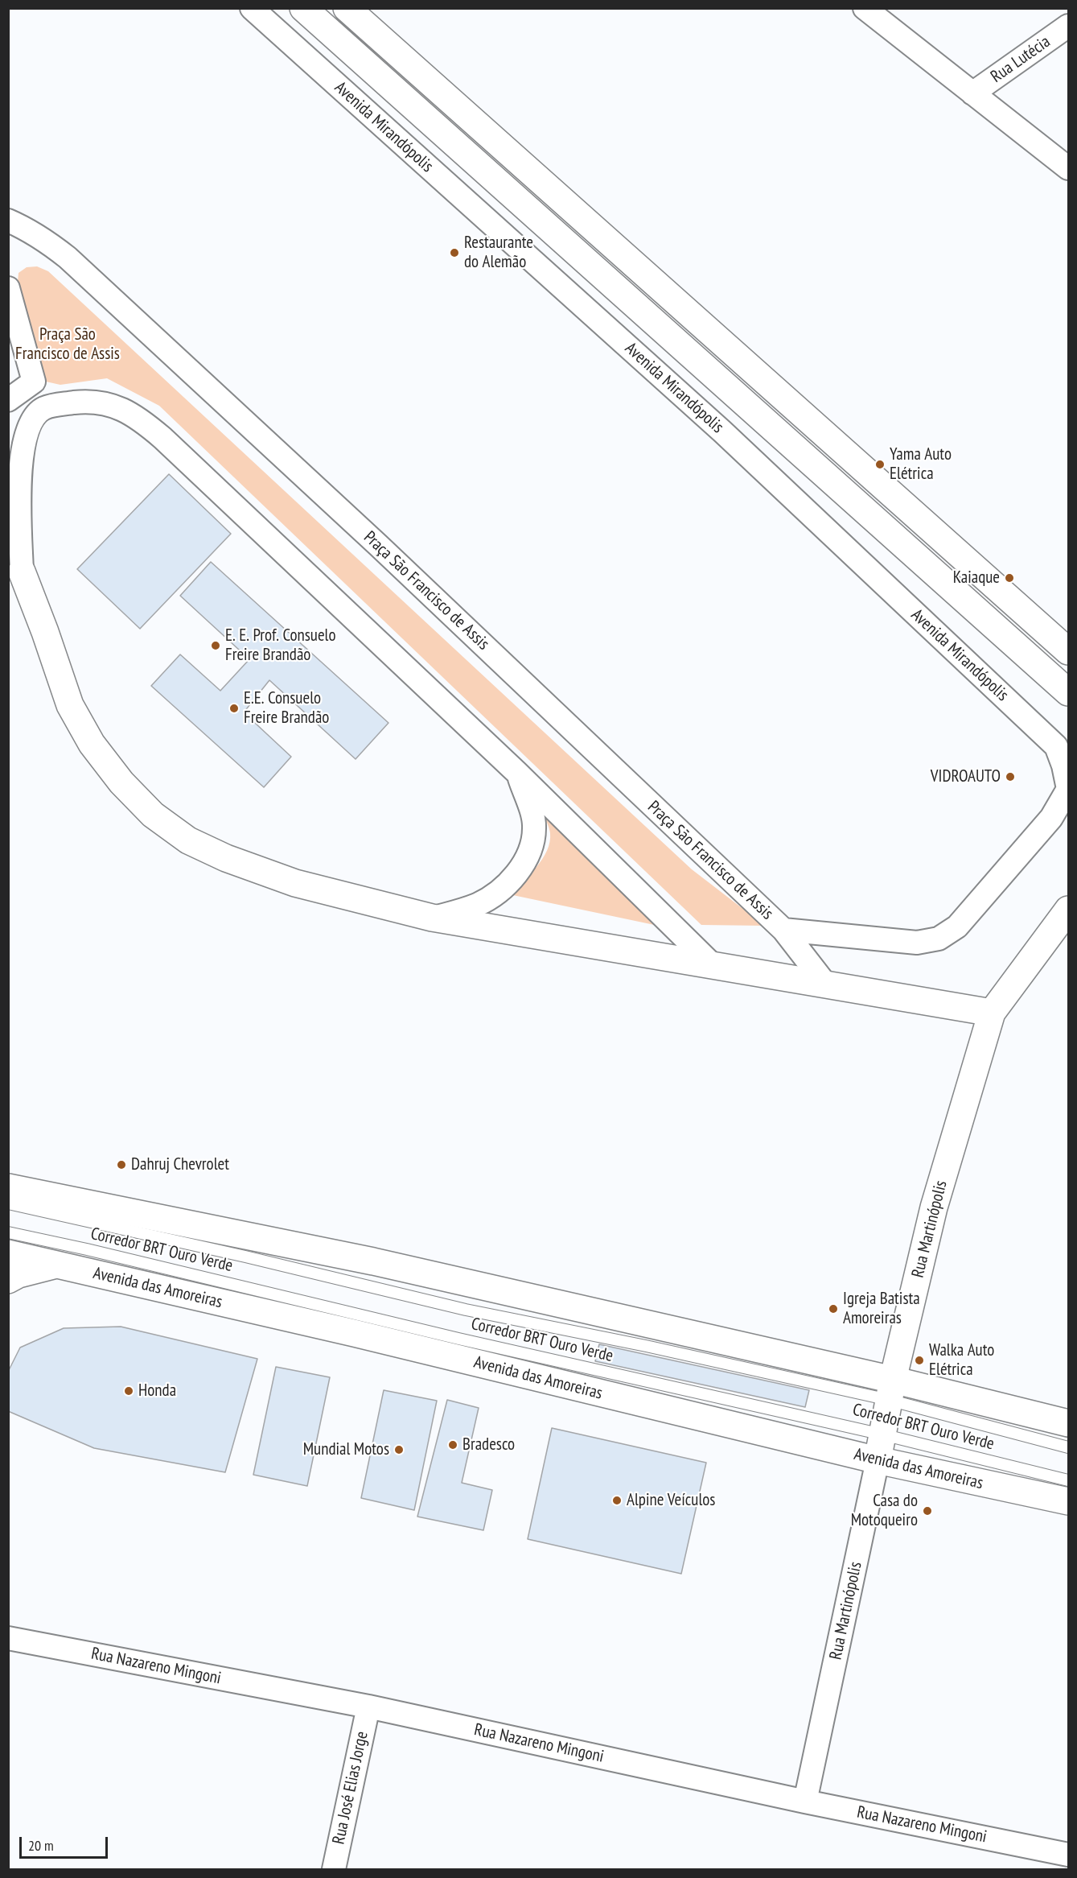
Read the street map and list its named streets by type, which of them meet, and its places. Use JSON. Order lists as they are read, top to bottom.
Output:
{
  "streets": {
    "main road": ["Avenida Mirandópolis", "Rua Martinópolis", "Avenida das Amoreiras"],
    "street": [
      "Rua Lutécia",
      "Praça São Francisco de Assis",
      "Rua Nazareno Mingoni",
      "Rua José Elias Jorge"
    ],
    "lane": ["Corredor BRT Ouro Verde"]
  },
  "crossings": [
    ["Rua Martinópolis", "Corredor BRT Ouro Verde"],
    ["Rua Martinópolis", "Avenida das Amoreiras"],
    ["Rua Martinópolis", "Rua Nazareno Mingoni"],
    ["Rua Nazareno Mingoni", "Rua José Elias Jorge"]
  ],
  "parks": ["Praça São Francisco de Assis"],
  "places": [
    "Restaurante do Alemão",
    "Yama Auto Elétrica",
    "Kaiaque",
    "E. E. Prof. Consuelo Freire Brandão",
    "E.E. Consuelo Freire Brandão",
    "VIDROAUTO",
    "Dahruj Chevrolet",
    "Igreja Batista Amoreiras",
    "Walka Auto Elétrica",
    "Honda",
    "Bradesco",
    "Mundial Motos",
    "Alpine Veículos",
    "Casa do Motoqueiro"
  ],
  "scale_bar": "20 m"
}
